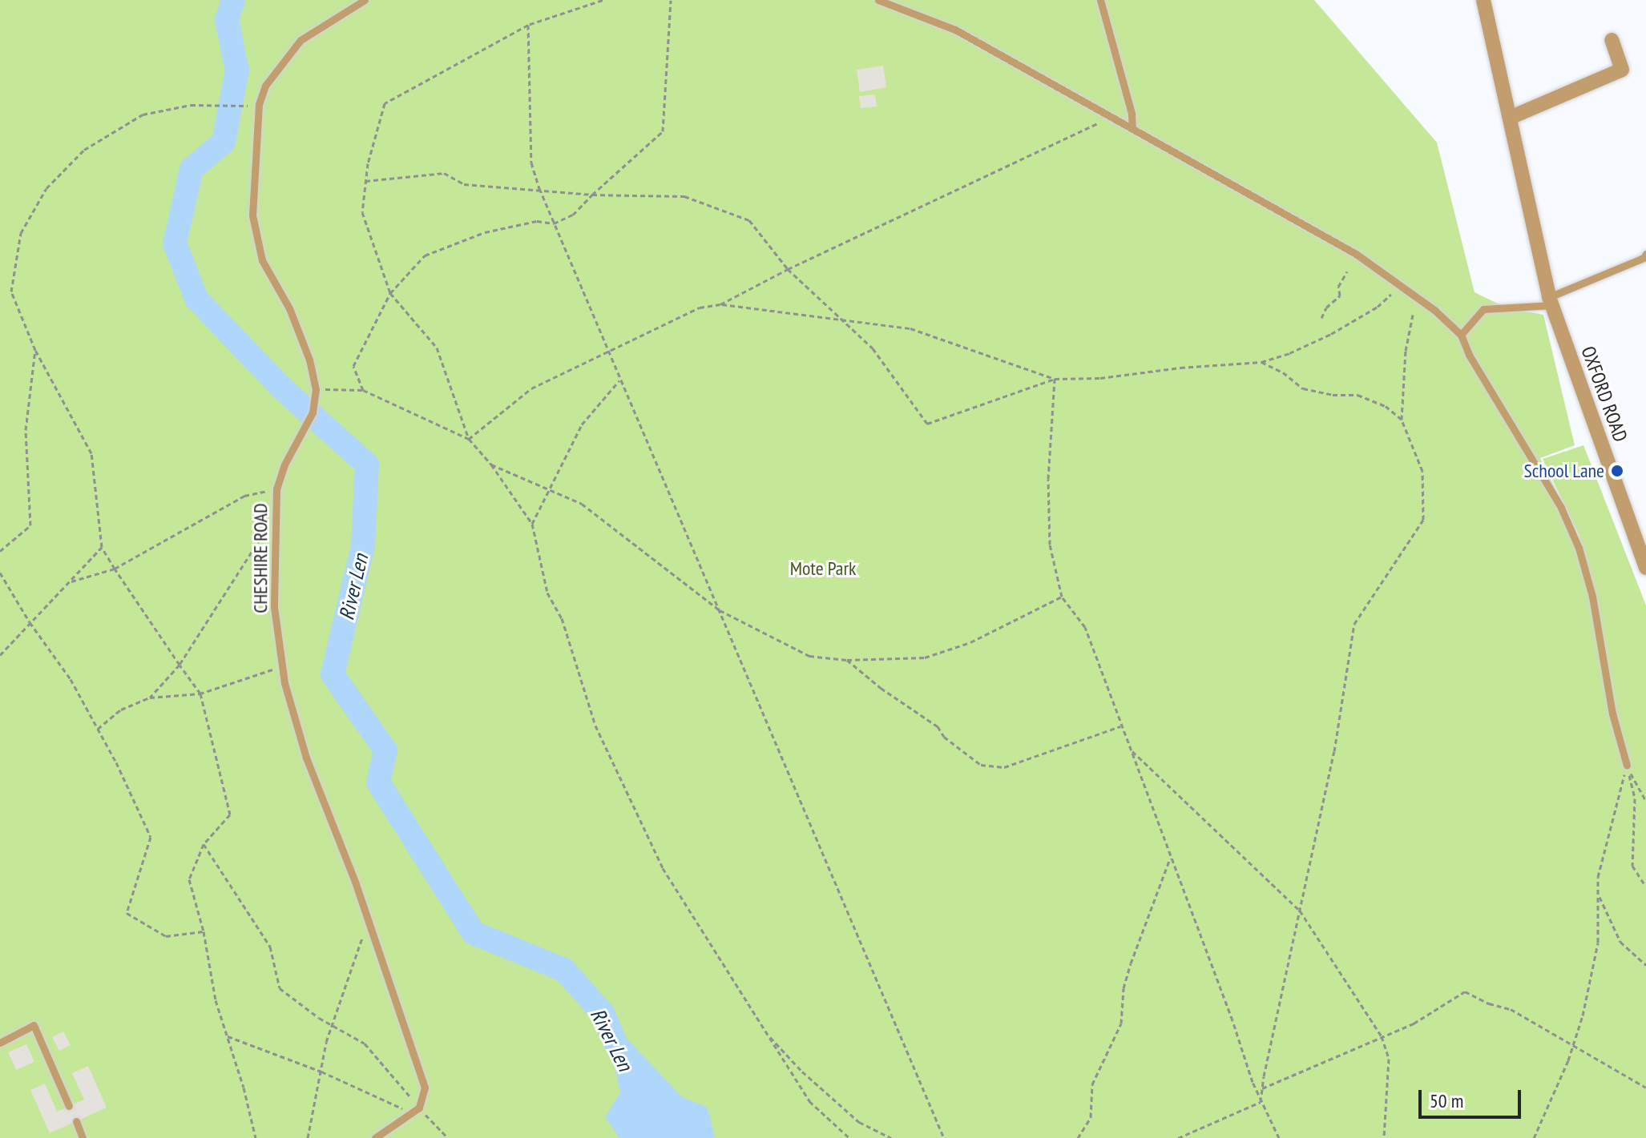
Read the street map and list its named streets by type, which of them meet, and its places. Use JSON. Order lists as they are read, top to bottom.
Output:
{
  "streets": {
    "street": ["OXFORD ROAD"],
    "lane": ["CHESHIRE ROAD"]
  },
  "water": ["River Len"],
  "parks": ["Mote Park"],
  "places": ["School Lane"],
  "scale_bar": "50 m"
}
